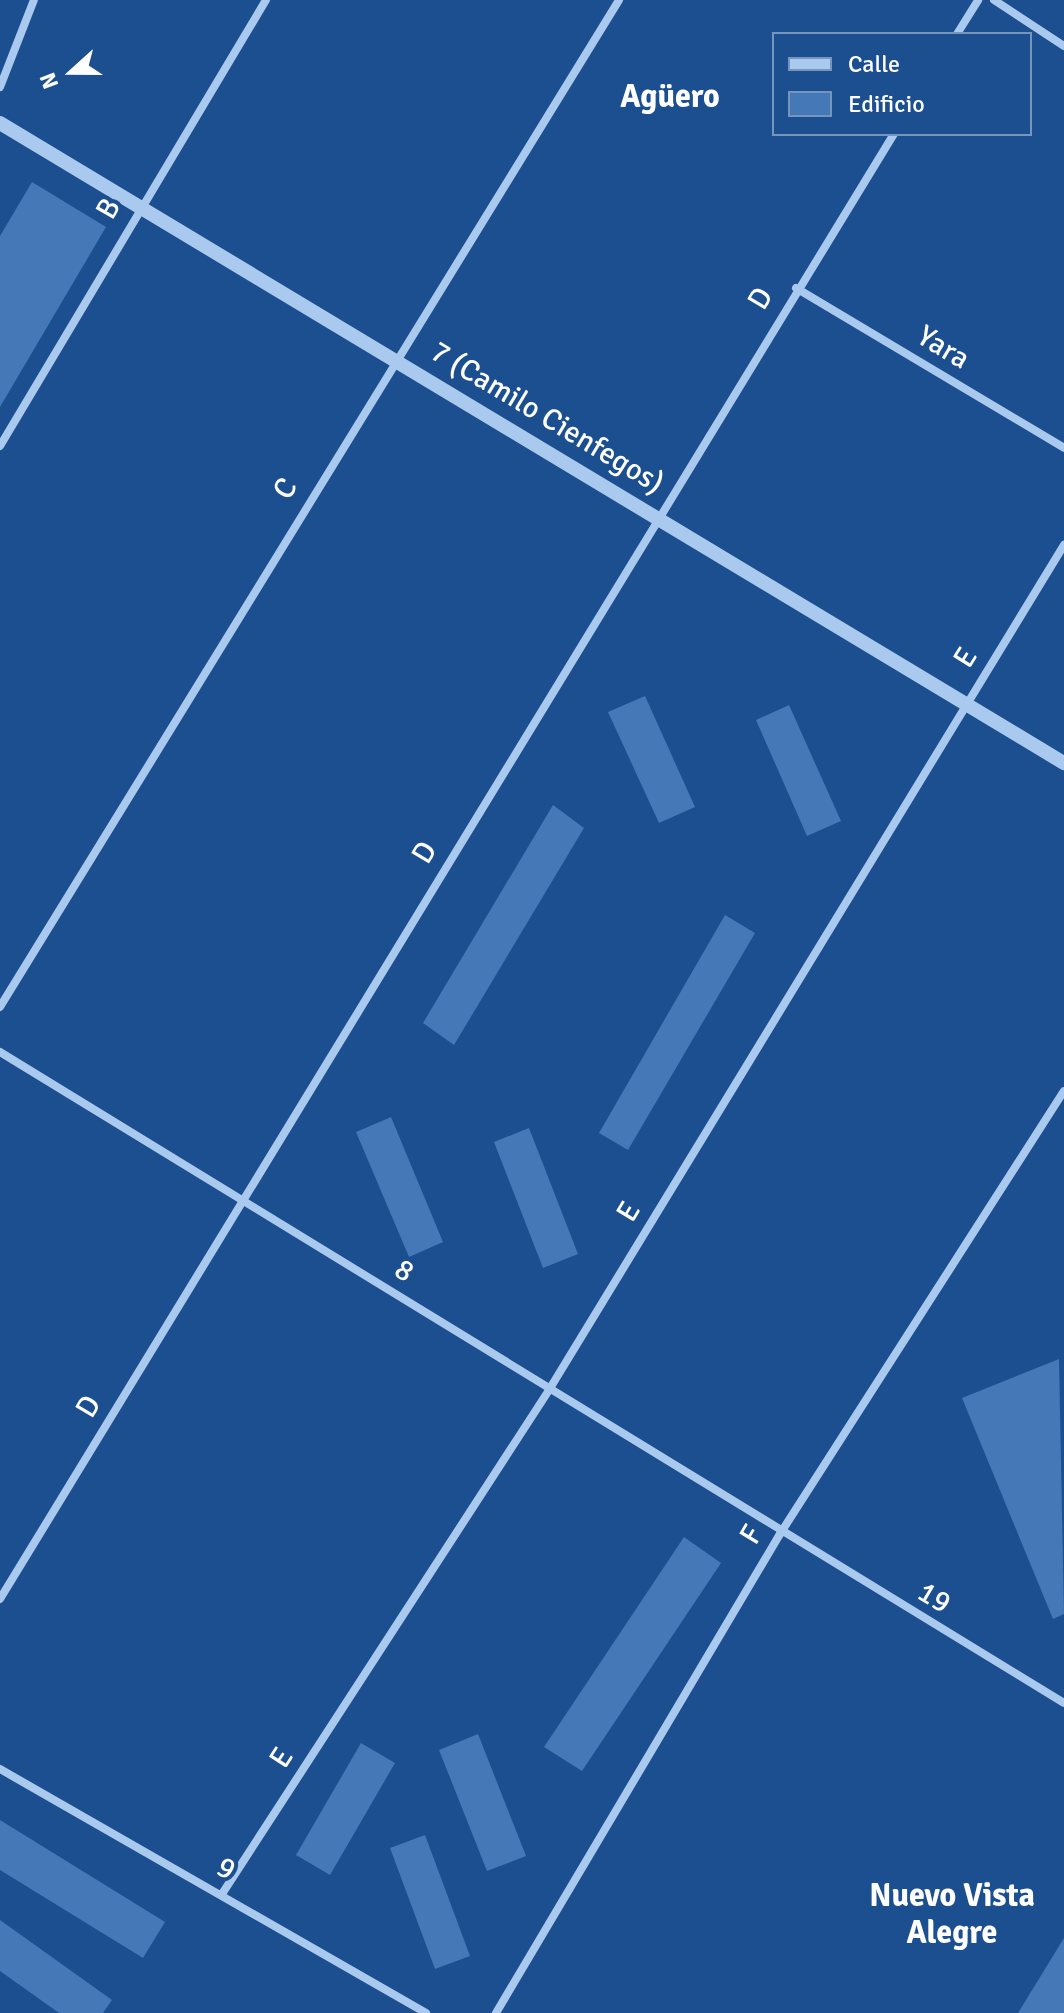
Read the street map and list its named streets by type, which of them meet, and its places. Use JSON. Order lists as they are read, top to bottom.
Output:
{
  "streets": {
    "street": [
      "B",
      "D",
      "Yara",
      "7 (Camilo Cienfegos)",
      "C",
      "E",
      "8",
      "F",
      "19",
      "9"
    ]
  },
  "crossings": [
    ["B", "7 (Camilo Cienfegos)"],
    ["D", "Yara"],
    ["D", "7 (Camilo Cienfegos)"],
    ["D", "8"],
    ["7 (Camilo Cienfegos)", "C"],
    ["7 (Camilo Cienfegos)", "E"],
    ["E", "8"],
    ["E", "9"],
    ["8", "F"],
    ["8", "19"],
    ["F", "19"]
  ],
  "districts": ["Agüero", "Nuevo Vista Alegre"],
  "legend": ["Calle", "Edificio"],
  "north": "left"
}
